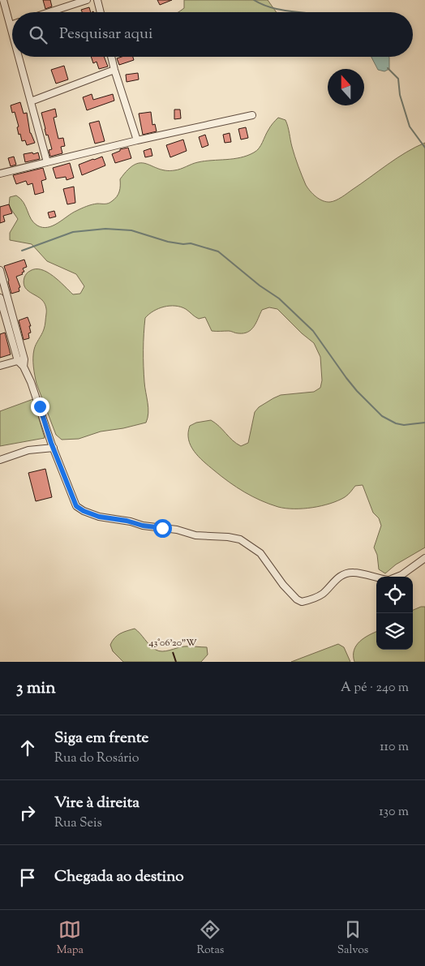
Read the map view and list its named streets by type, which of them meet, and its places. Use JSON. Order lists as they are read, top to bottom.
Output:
{
  "north": "top",
  "page": {
    "search": "Pesquisar aqui",
    "heading": ["3 min", "A pé · 240 m"],
    "list": [
      ["Siga em frente", "Rua do Rosário", "110 m"],
      ["Vire à direita", "Rua Seis", "130 m"],
      "Chegada ao destino"
    ],
    "nav": ["Mapa", "Rotas", "Salvos"]
  },
  "coordinates": ["43°06'20\"W"]
}
